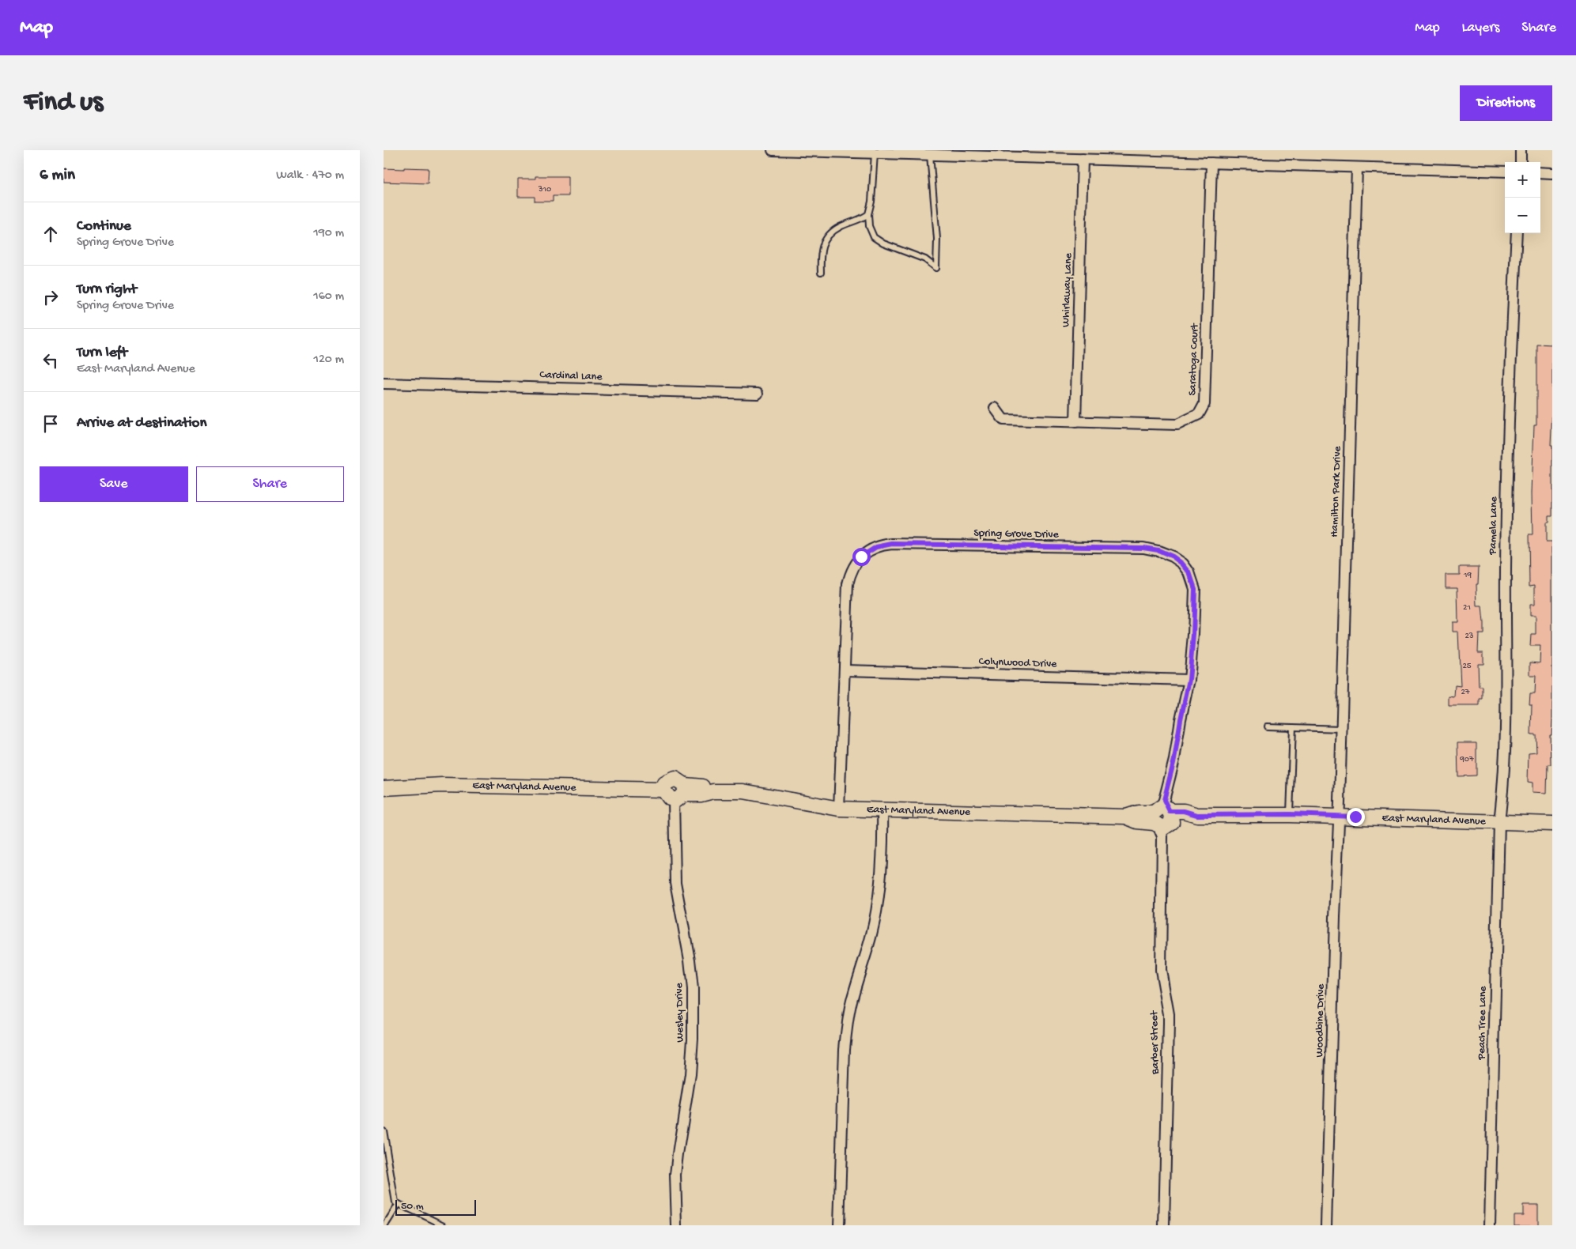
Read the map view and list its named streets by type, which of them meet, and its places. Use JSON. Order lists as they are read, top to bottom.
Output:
{
  "streets": {
    "street": [
      "Whirlaway Lane",
      "Saratoga Court",
      "Cardinal Lane",
      "Hamilton Park Drive",
      "Pamela Lane",
      "Spring Grove Drive",
      "Colynwood Drive",
      "East Maryland Avenue",
      "Wesley Drive",
      "Woodbine Drive",
      "Peach Tree Lane",
      "Barber Street"
    ]
  },
  "crossings": [
    ["Whirlaway Lane", "Saratoga Court"],
    ["Hamilton Park Drive", "East Maryland Avenue"],
    ["Hamilton Park Drive", "Woodbine Drive"],
    ["Pamela Lane", "East Maryland Avenue"],
    ["Pamela Lane", "Peach Tree Lane"],
    ["Spring Grove Drive", "Colynwood Drive"],
    ["Spring Grove Drive", "East Maryland Avenue"],
    ["Spring Grove Drive", "Barber Street"],
    ["East Maryland Avenue", "Wesley Drive"],
    ["East Maryland Avenue", "Woodbine Drive"],
    ["East Maryland Avenue", "Peach Tree Lane"],
    ["East Maryland Avenue", "Barber Street"]
  ],
  "house_numbers": [
    "310",
    "19",
    "21",
    "23",
    "25",
    "27",
    "907"
  ],
  "scale_bar": "50 m",
  "page": {
    "header": "Map",
    "nav": ["Map", "Layers", "Share"],
    "buttons": [
      "Directions",
      ["Save", "Share"]
    ],
    "title": "Find us",
    "heading": ["6 min", "Walk · 470 m"],
    "map_buttons": ["+", "−"],
    "list": [
      ["Continue", "Spring Grove Drive", "190 m"],
      ["Turn right", "Spring Grove Drive", "160 m"],
      ["Turn left", "East Maryland Avenue", "120 m"],
      "Arrive at destination"
    ],
    "scale": "50 m"
  }
}
